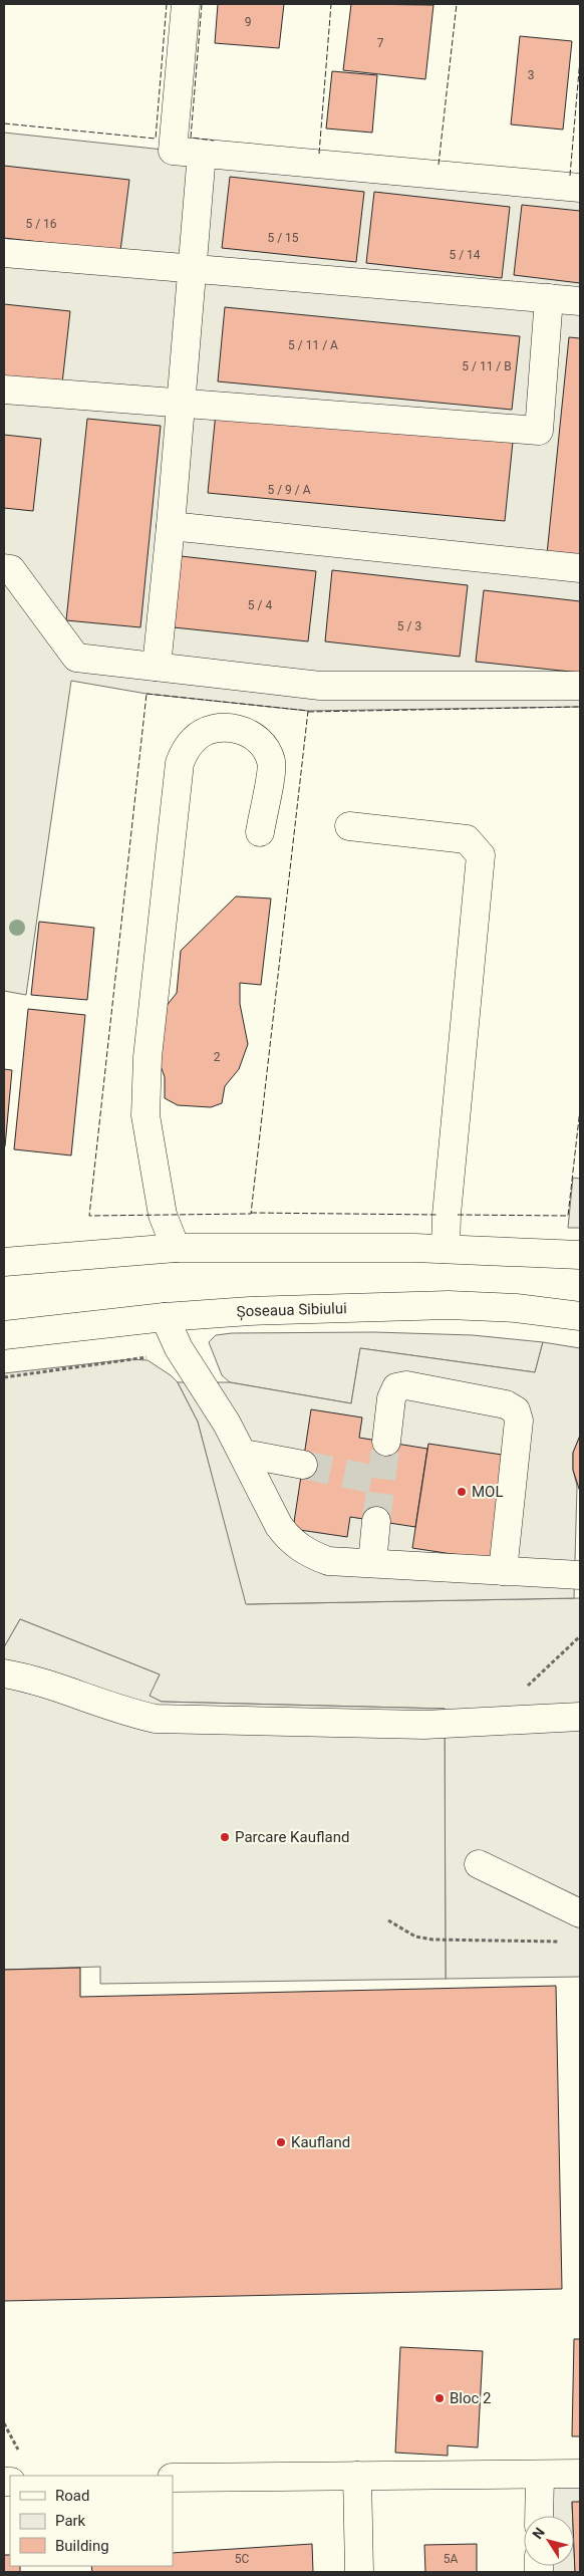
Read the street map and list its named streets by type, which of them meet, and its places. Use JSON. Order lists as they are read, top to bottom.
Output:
{
  "streets": {
    "street": ["Șoseaua Sibiului"]
  },
  "places": [
    "MOL",
    "Parcare Kaufland",
    "Kaufland",
    "Bloc 2"
  ],
  "house_numbers": [
    "9",
    "7",
    "3",
    "5 / 16",
    "5 / 15",
    "5 / 14",
    "5 / 11 / A",
    "5 / 11 / B",
    "5 / 9 / A",
    "5 / 4",
    "5 / 3",
    "2",
    "5C",
    "5A"
  ],
  "legend": ["Road", "Park", "Building"],
  "north": "top left"
}
